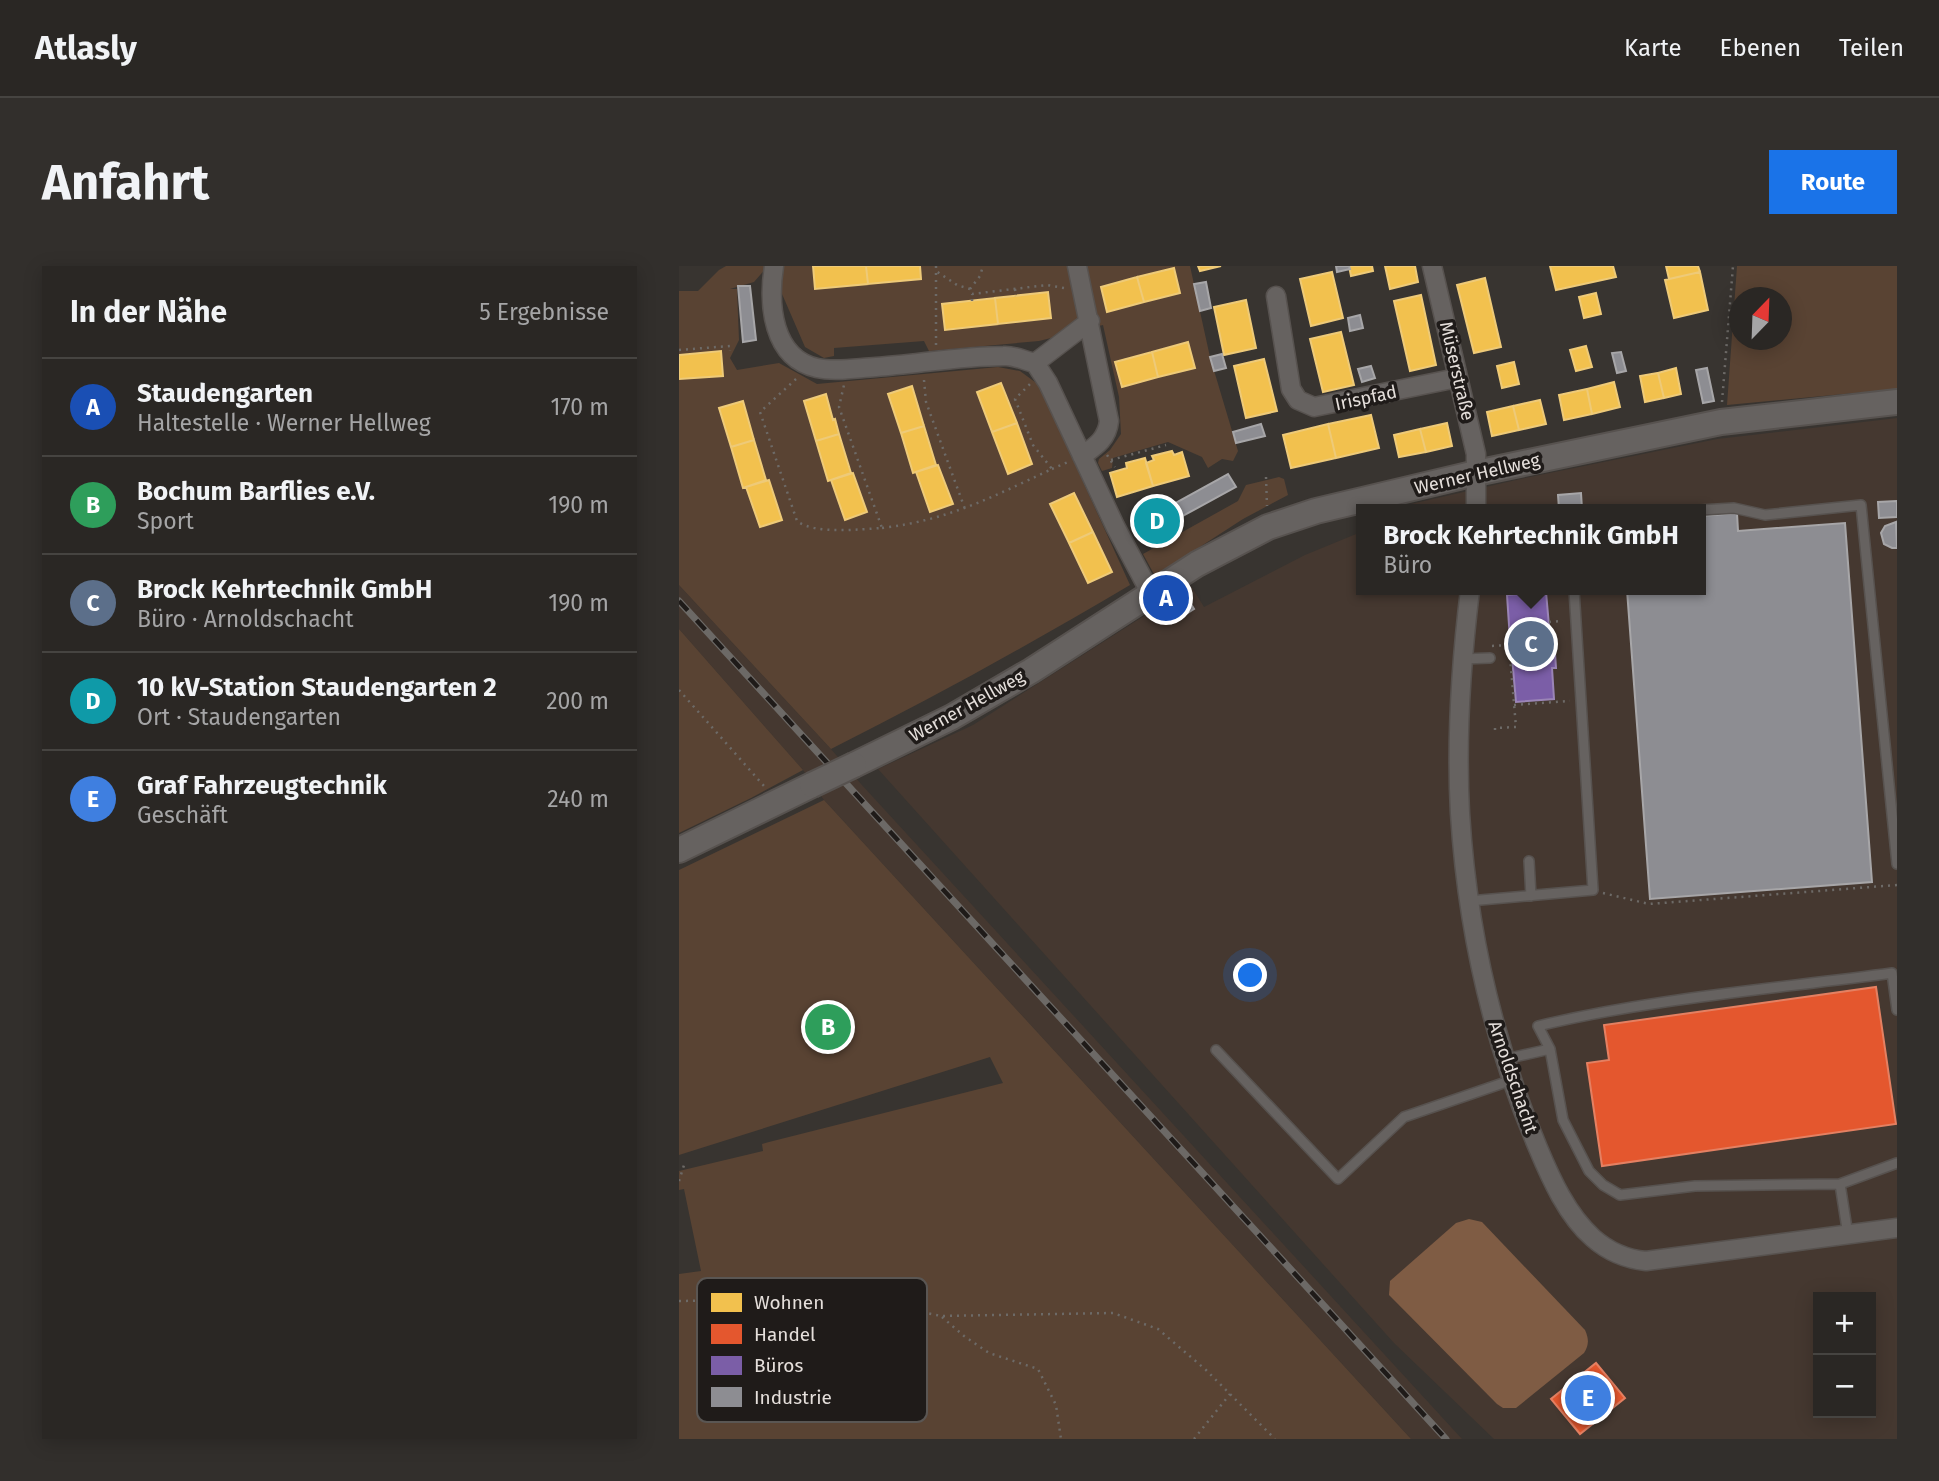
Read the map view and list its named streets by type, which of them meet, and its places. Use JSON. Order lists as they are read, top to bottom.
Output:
{
  "streets": {
    "main road": ["Werner Hellweg"],
    "street": ["Müserstraße", "Irispfad", "Arnoldschacht"]
  },
  "crossings": [
    ["Müserstraße", "Irispfad"],
    ["Müserstraße", "Werner Hellweg"]
  ],
  "legend": [
    "Wohnen",
    "Handel",
    "Büros",
    "Industrie"
  ],
  "north": "top right",
  "page": {
    "header": "Atlasly",
    "nav": ["Karte", "Ebenen", "Teilen"],
    "buttons": "Route",
    "title": "Anfahrt",
    "heading": ["In der Nähe", "5 Ergebnisse"],
    "list": [
      {
        "mark": "A",
        "name": "Staudengarten",
        "note": "Haltestelle · Werner Hellweg",
        "value": "170 m"
      },
      {
        "mark": "B",
        "name": "Bochum Barflies e.V.",
        "note": "Sport",
        "value": "190 m"
      },
      {
        "mark": "C",
        "name": "Brock Kehrtechnik GmbH",
        "note": "Büro · Arnoldschacht",
        "value": "190 m"
      },
      {
        "mark": "D",
        "name": "10 kV-Station Staudengarten 2",
        "note": "Ort · Staudengarten",
        "value": "200 m"
      },
      {
        "mark": "E",
        "name": "Graf Fahrzeugtechnik",
        "note": "Geschäft",
        "value": "240 m"
      }
    ],
    "pins": [
      "D",
      "A",
      "C",
      "B",
      "E"
    ],
    "popup": ["Brock Kehrtechnik GmbH", "Büro"],
    "map_buttons": ["+", "−"]
  }
}
